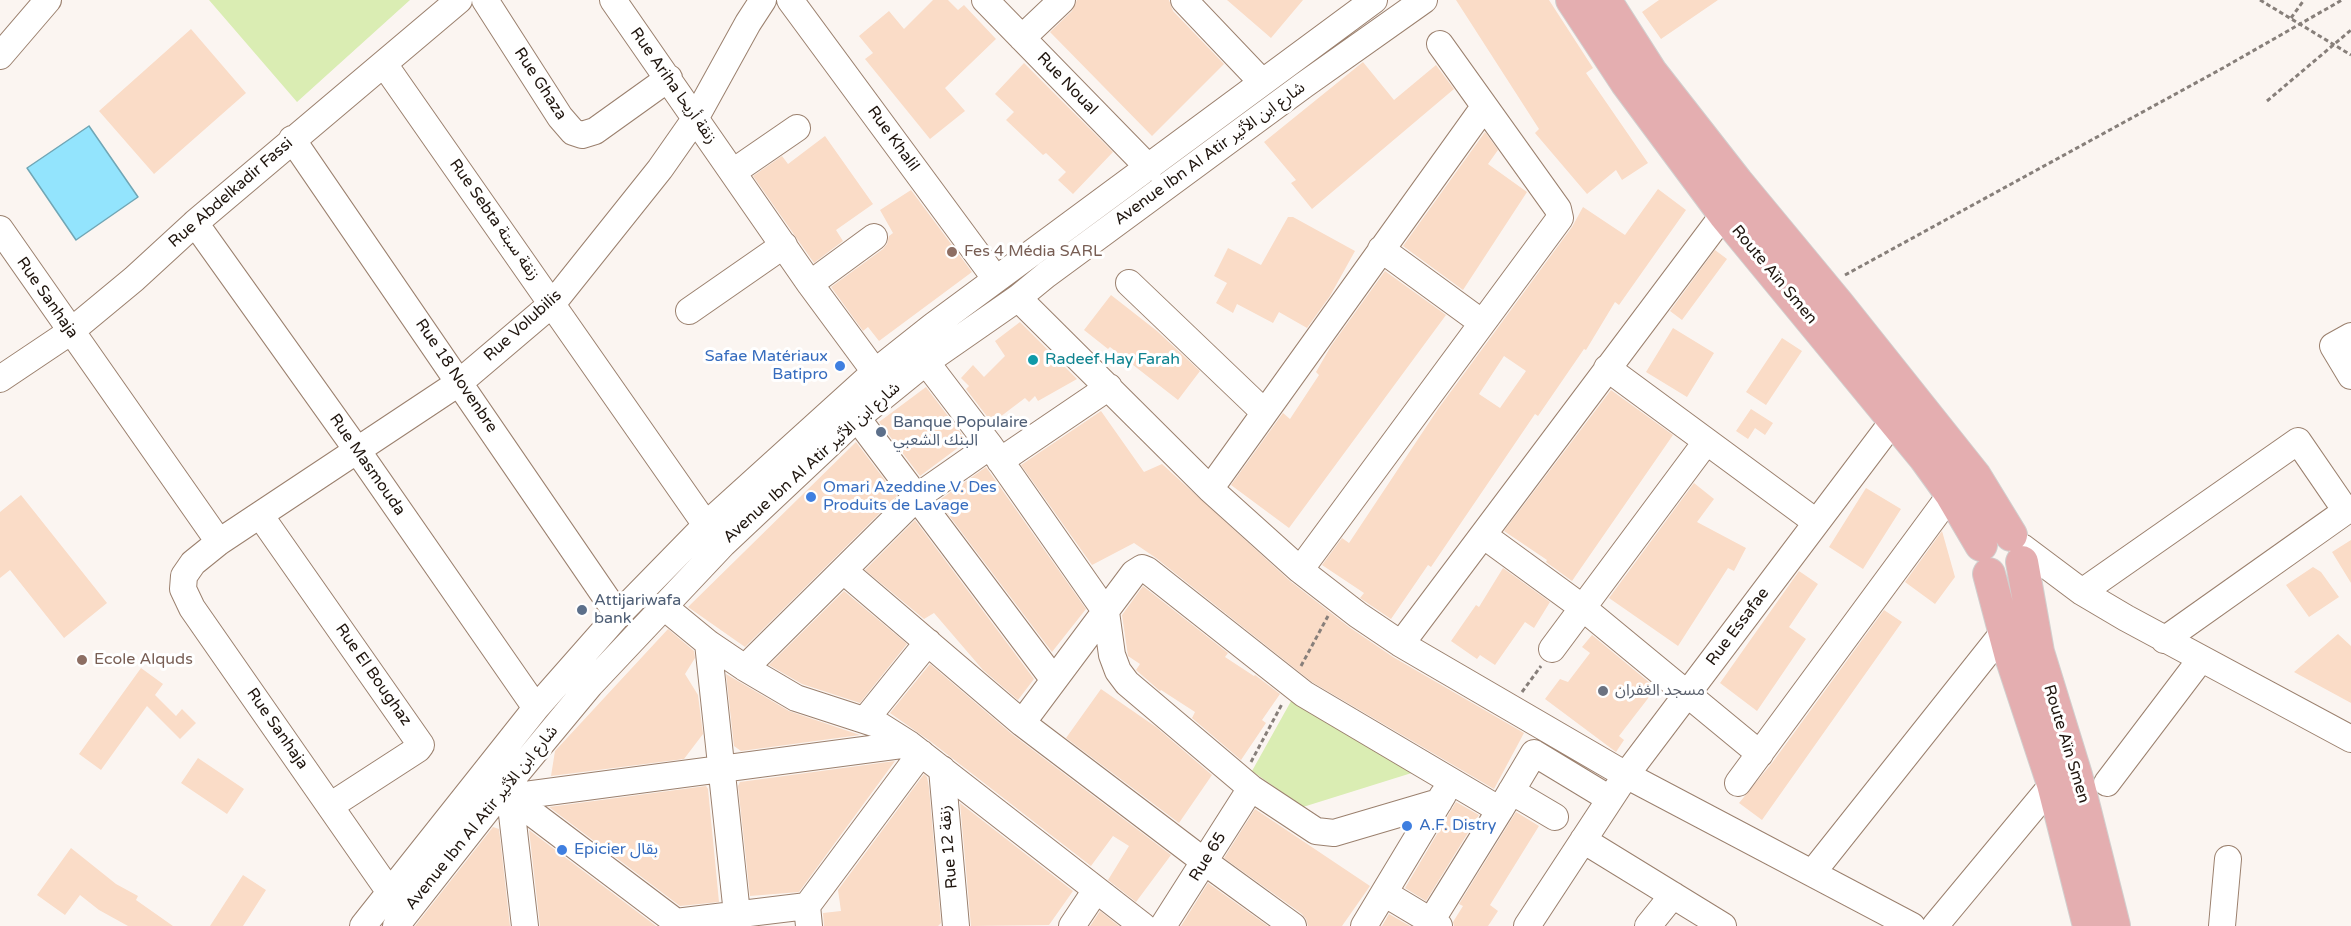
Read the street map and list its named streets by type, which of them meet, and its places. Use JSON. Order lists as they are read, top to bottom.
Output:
{
  "streets": {
    "main road": ["Route Aïn Smen"],
    "street": [
      "Rue Ghaza",
      "Rue Noual",
      "Rue Ariha زنقة أريحا",
      "Rue Khalil",
      "Avenue Ibn Al Atir شارع ابن الأثير",
      "Rue Abdelkadir Fassi",
      "Rue Sebta زنقة سبتة",
      "Rue Sanhaja",
      "Rue Volubilis",
      "Rue 18 Novenbre",
      "Rue Masmouda",
      "Rue Essafae",
      "Rue El Boughaz",
      "Rue 12 زنقة",
      "Rue 65"
    ]
  },
  "crossings": [
    ["Rue Ghaza", "Rue Ariha زنقة أريحا"],
    ["Rue Noual", "Avenue Ibn Al Atir شارع ابن الأثير"],
    ["Rue Ariha زنقة أريحا", "Avenue Ibn Al Atir شارع ابن الأثير"],
    ["Rue Ariha زنقة أريحا", "Rue Volubilis"],
    ["Rue Khalil", "Avenue Ibn Al Atir شارع ابن الأثير"],
    ["Avenue Ibn Al Atir شارع ابن الأثير", "Rue Sebta زنقة سبتة"],
    ["Avenue Ibn Al Atir شارع ابن الأثير", "Rue Sanhaja"],
    ["Avenue Ibn Al Atir شارع ابن الأثير", "Rue 18 Novenbre"],
    ["Avenue Ibn Al Atir شارع ابن الأثير", "Rue Masmouda"],
    ["Rue Abdelkadir Fassi", "Rue Sebta زنقة سبتة"],
    ["Rue Abdelkadir Fassi", "Rue Sanhaja"],
    ["Rue Abdelkadir Fassi", "Rue 18 Novenbre"],
    ["Rue Abdelkadir Fassi", "Rue Masmouda"],
    ["Rue Sebta زنقة سبتة", "Rue Volubilis"],
    ["Route Aïn Smen", "Rue Essafae"],
    ["Rue Sanhaja", "Rue Volubilis"],
    ["Rue Sanhaja", "Rue El Boughaz"],
    ["Rue Volubilis", "Rue 18 Novenbre"],
    ["Rue Volubilis", "Rue Masmouda"],
    ["Rue Volubilis", "Rue El Boughaz"]
  ],
  "places": [
    "Fes 4 Média SARL",
    "Radeef Hay Farah",
    "Safae Matériaux Batipro",
    "Banque Populaire البنك الشعبي",
    "Omari Azeddine V. Des Produits de Lavage",
    "Attijariwafa bank",
    "Ecole Alquds",
    "مسجد الغفران",
    "A.F. Distry",
    "Epicier بقال"
  ]
}
